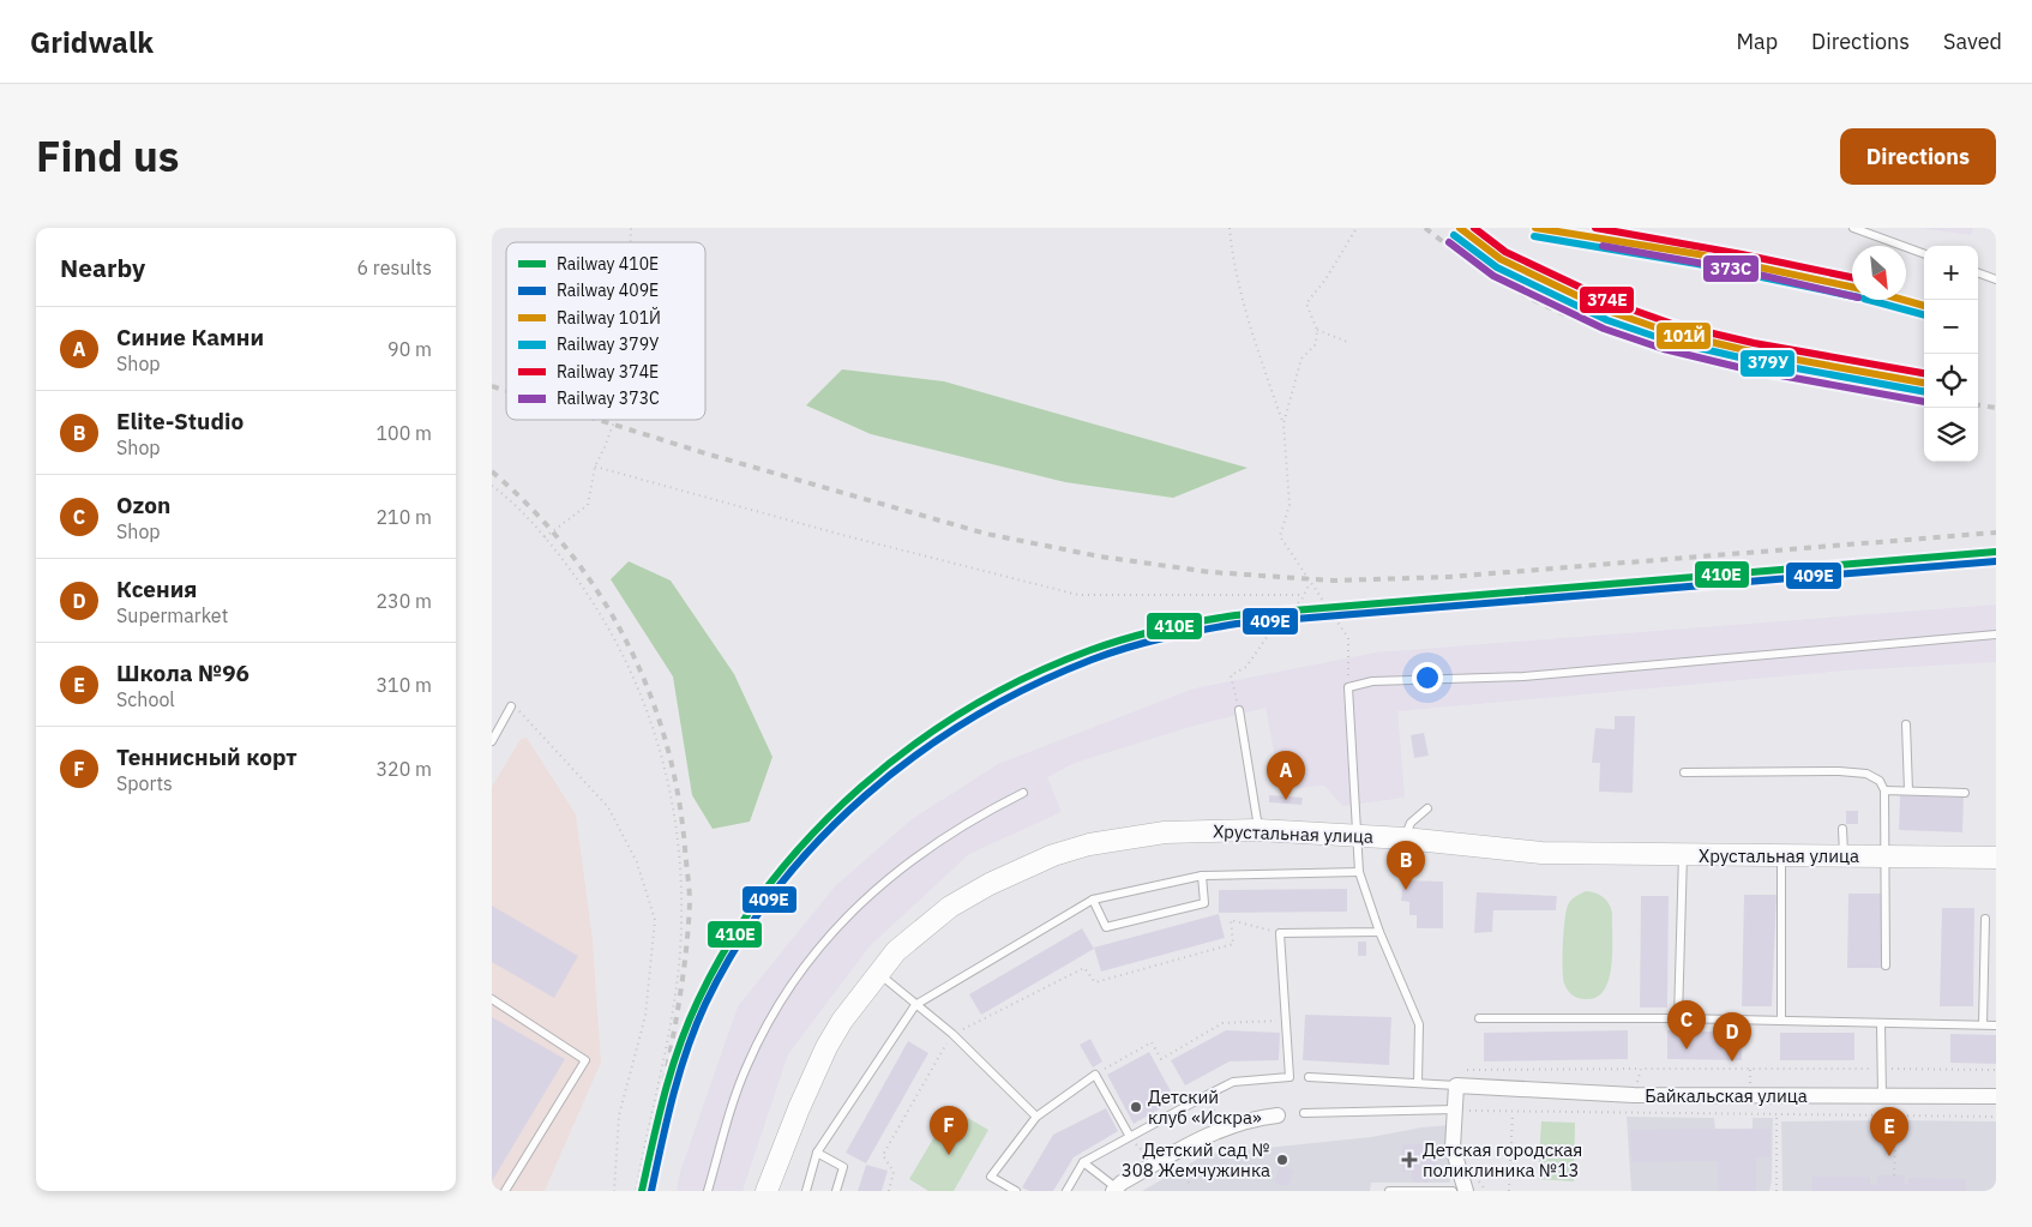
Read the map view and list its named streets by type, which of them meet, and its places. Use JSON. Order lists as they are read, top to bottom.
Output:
{
  "streets": {
    "street": ["Хрустальная улица", "Байкальская улица"]
  },
  "places": {
    "other": ["Детский клуб «Искра»", "Детский сад № 308 Жемчужинка"],
    "health": ["Детская городская поликлиника №13"]
  },
  "lines": [
    "rail line 101Й",
    "rail line 374Е",
    "rail line 379У",
    "rail line 373C",
    "rail line 410E",
    "rail line 409E"
  ],
  "legend": [
    "Railway 410E",
    "Railway 409E",
    "Railway 101Й",
    "Railway 379У",
    "Railway 374Е",
    "Railway 373C"
  ],
  "north": "bottom right",
  "page": {
    "header": "Gridwalk",
    "nav": ["Map", "Directions", "Saved"],
    "title": "Find us",
    "buttons": "Directions",
    "heading": ["Nearby", "6 results"],
    "map_buttons": ["+", "−"],
    "list": [
      {
        "mark": "A",
        "name": "Синие Камни",
        "note": "Shop",
        "value": "90 m"
      },
      {
        "mark": "B",
        "name": "Elite-Studio",
        "note": "Shop",
        "value": "100 m"
      },
      {
        "mark": "C",
        "name": "Ozon",
        "note": "Shop",
        "value": "210 m"
      },
      {
        "mark": "D",
        "name": "Ксения",
        "note": "Supermarket",
        "value": "230 m"
      },
      {
        "mark": "E",
        "name": "Школа №96",
        "note": "School",
        "value": "310 m"
      },
      {
        "mark": "F",
        "name": "Теннисный корт",
        "note": "Sports",
        "value": "320 m"
      }
    ],
    "pins": [
      "A",
      "B",
      "C",
      "D",
      "F",
      "E"
    ]
  }
}
